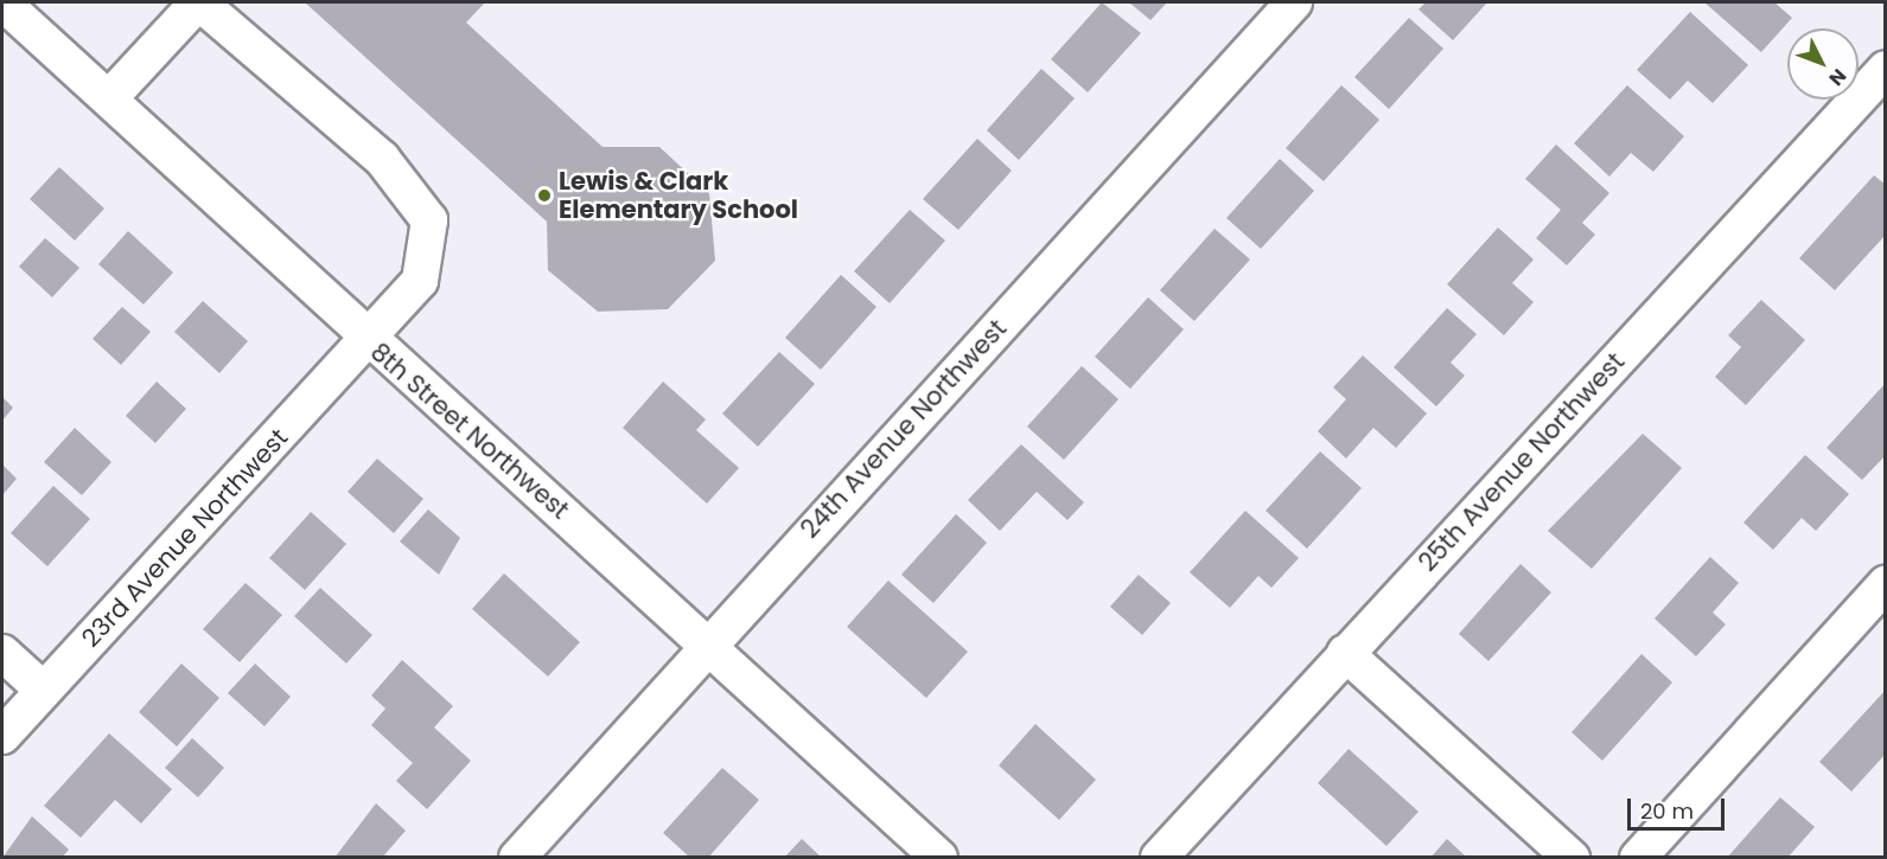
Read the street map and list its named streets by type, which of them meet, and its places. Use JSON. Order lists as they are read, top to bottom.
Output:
{
  "streets": {
    "street": [
      "24th Avenue Northwest",
      "8th Street Northwest",
      "25th Avenue Northwest",
      "23rd Avenue Northwest"
    ]
  },
  "crossings": [
    ["24th Avenue Northwest", "8th Street Northwest"],
    ["8th Street Northwest", "23rd Avenue Northwest"]
  ],
  "places": ["Lewis & Clark Elementary School"],
  "scale_bar": "20 m",
  "north": "bottom right"
}
